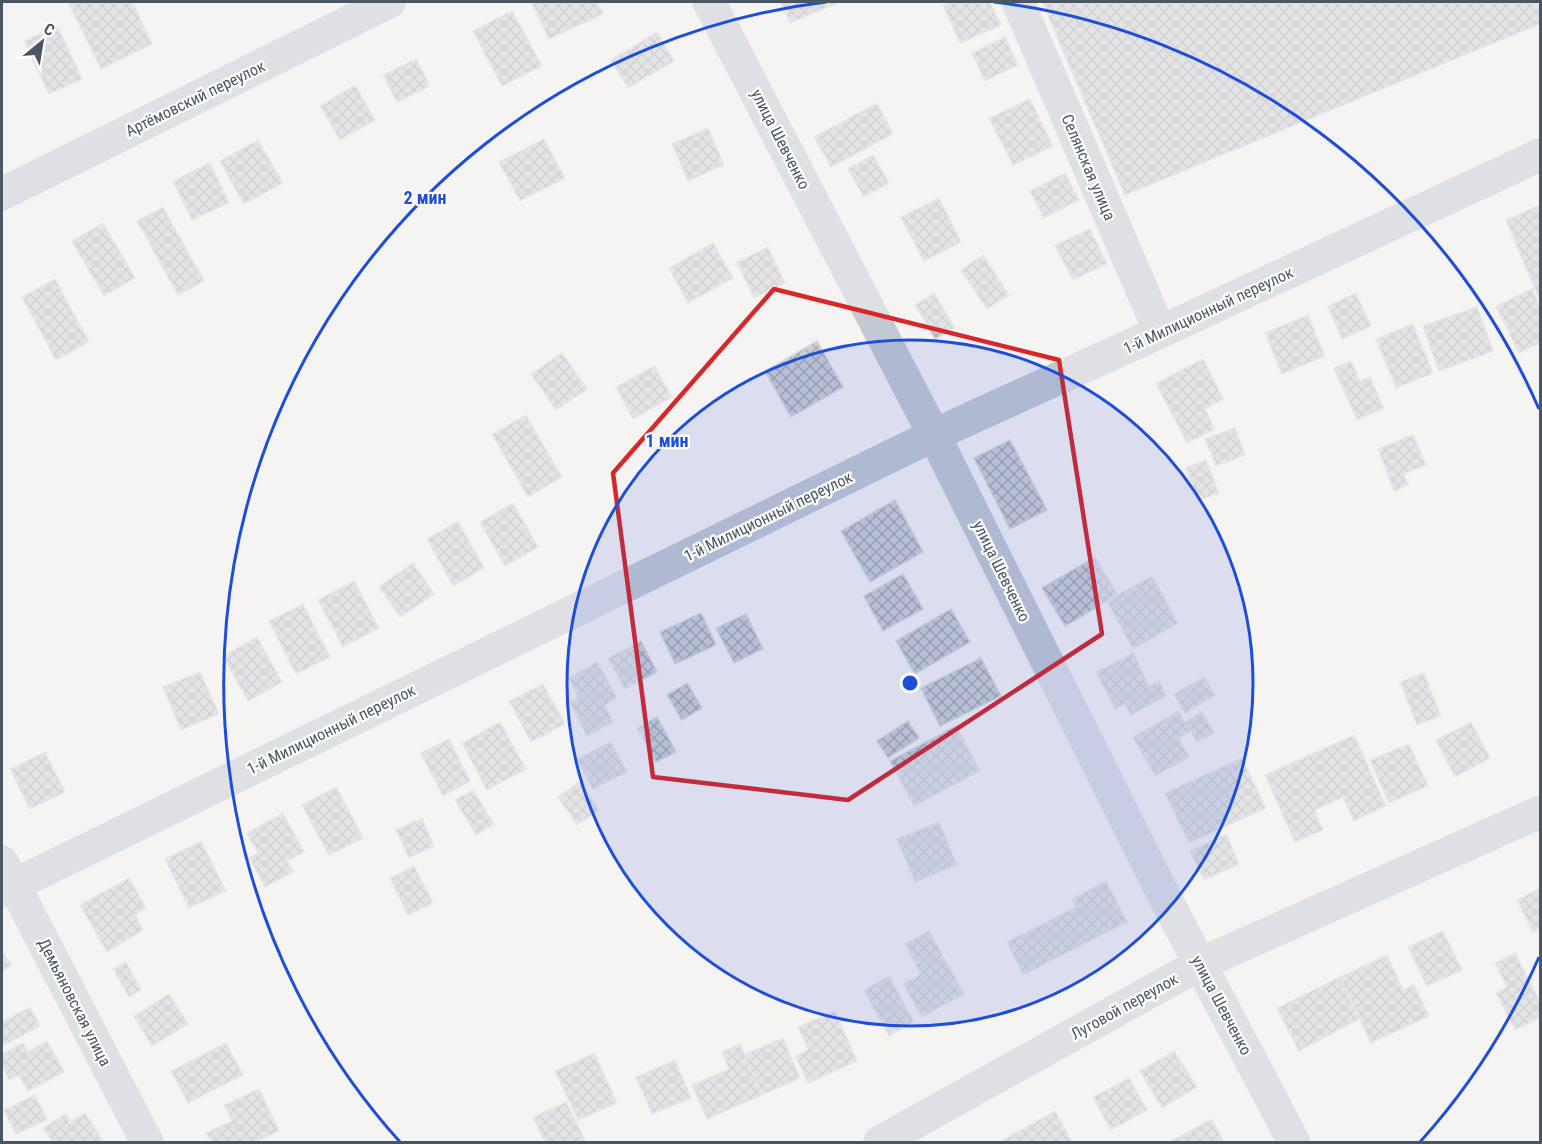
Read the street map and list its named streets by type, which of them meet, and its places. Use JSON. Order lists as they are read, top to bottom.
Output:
{
  "streets": {
    "street": [
      "Артёмовский переулок",
      "улица Шевченко",
      "Селянская улица",
      "1-й Милиционный переулок",
      "Демьяновская улица",
      "Луговой переулок"
    ]
  },
  "crossings": [
    ["улица Шевченко", "1-й Милиционный переулок"],
    ["улица Шевченко", "Луговой переулок"],
    ["Селянская улица", "1-й Милиционный переулок"],
    ["1-й Милиционный переулок", "Демьяновская улица"]
  ],
  "north": "top right",
  "rings": ["2 мин", "1 мин"]
}
